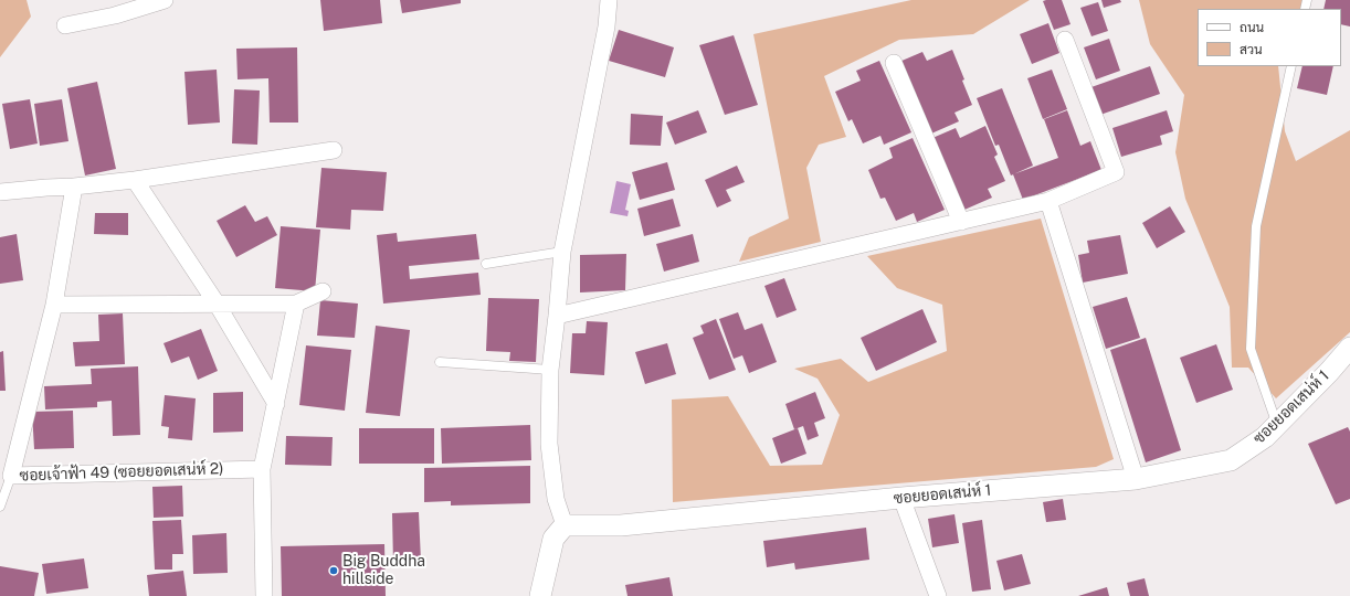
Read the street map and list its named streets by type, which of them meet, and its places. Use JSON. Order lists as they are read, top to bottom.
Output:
{
  "streets": {
    "street": ["ซอยยอดเสน่ห์ 1", "ซอยเจ้าฟ้า 49 (ซอยยอดเสน่ห์ 2)"]
  },
  "places": ["Big Buddha hillside"],
  "legend": ["ถนน", "สวน"]
}
